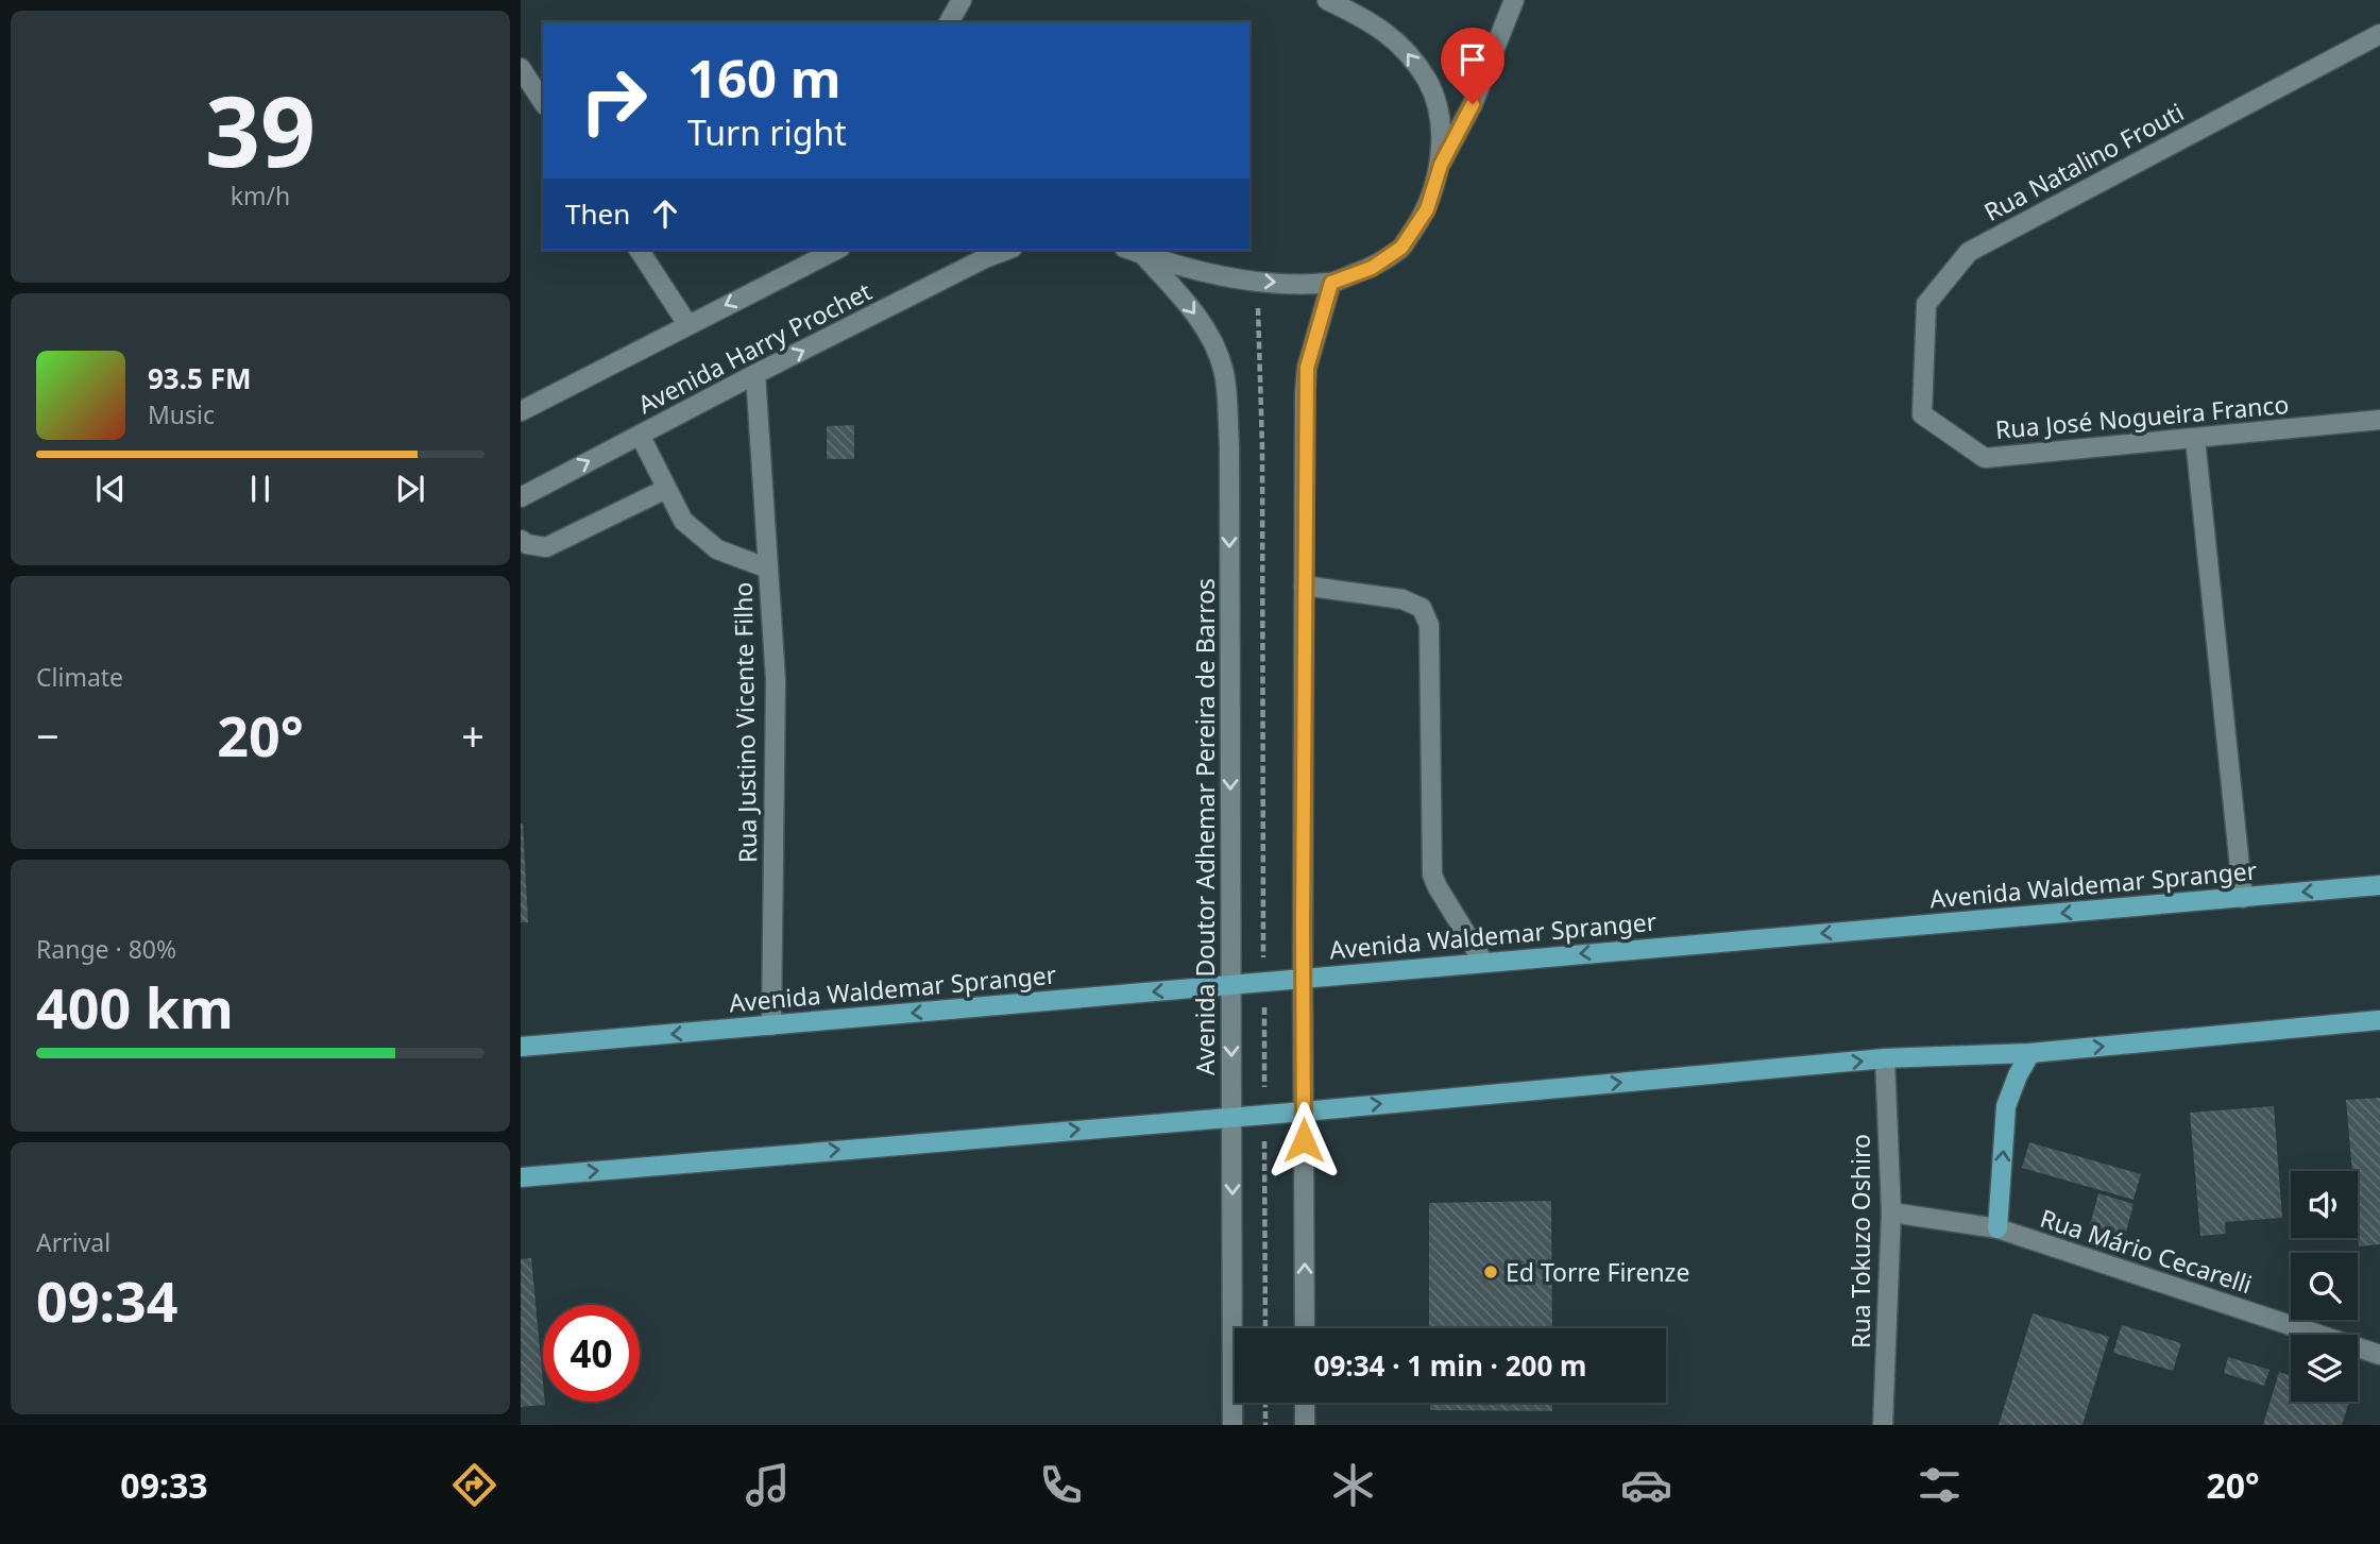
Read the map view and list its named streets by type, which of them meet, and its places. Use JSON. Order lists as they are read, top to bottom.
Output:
{
  "streets": {
    "main road": ["Avenida Waldemar Spranger"],
    "street": [
      "Rua Natalino Frouti",
      "Avenida Harry Prochet",
      "Rua José Nogueira Franco",
      "Rua Justino Vicente Filho",
      "Avenida Doutor Adhemar Pereira de Barros",
      "Rua Tokuzo Oshiro",
      "Rua Mário Cecarelli"
    ]
  },
  "crossings": [
    ["Rua Natalino Frouti", "Rua José Nogueira Franco"],
    ["Avenida Harry Prochet", "Rua Justino Vicente Filho"],
    ["Rua Justino Vicente Filho", "Avenida Waldemar Spranger"],
    ["Avenida Doutor Adhemar Pereira de Barros", "Avenida Waldemar Spranger"],
    ["Rua Tokuzo Oshiro", "Rua Mário Cecarelli"]
  ],
  "places": ["Ed Torre Firenze"],
  "page": {
    "tile": [
      ["39", "km/h"],
      "Climate",
      ["Range · 80%", "400 km"],
      ["Arrival", "09:34"]
    ],
    "turn": ["160 m", "Turn right"],
    "then": "Then",
    "song": ["93.5 FM", "Music"],
    "heat": ["−", "20°", "+"],
    "limit": "40",
    "trip": "09:34 · 1 min · 200 m",
    "tabs": ["09:33", "20°"]
  }
}
